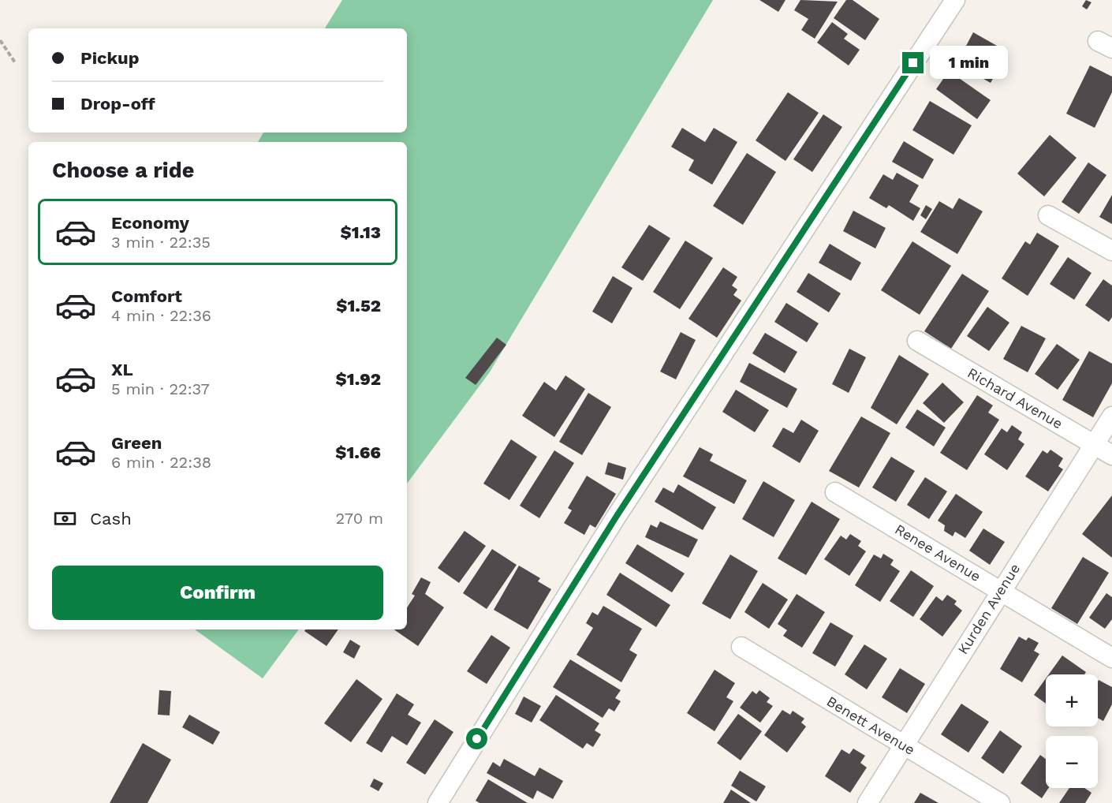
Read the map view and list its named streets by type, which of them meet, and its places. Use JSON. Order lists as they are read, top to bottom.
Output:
{
  "streets": {
    "street": [
      "Richard Avenue",
      "Renee Avenue",
      "Kurden Avenue",
      "Benett Avenue"
    ]
  },
  "crossings": [
    ["Richard Avenue", "Kurden Avenue"],
    ["Renee Avenue", "Kurden Avenue"],
    ["Kurden Avenue", "Benett Avenue"]
  ],
  "page": {
    "banner": ["Pickup", "Drop-off"],
    "bubble": "1 min",
    "heading": "Choose a ride",
    "list": [
      {
        "name": "Economy",
        "note": "3 min · 22:35",
        "value": "$1.13"
      },
      {
        "name": "Comfort",
        "note": "4 min · 22:36",
        "value": "$1.52"
      },
      {
        "name": "XL",
        "note": "5 min · 22:37",
        "value": "$1.92"
      },
      {
        "name": "Green",
        "note": "6 min · 22:38",
        "value": "$1.66"
      }
    ],
    "pay": ["Cash", "270 m"],
    "buttons": "Confirm",
    "map_buttons": ["+", "−"]
  }
}
